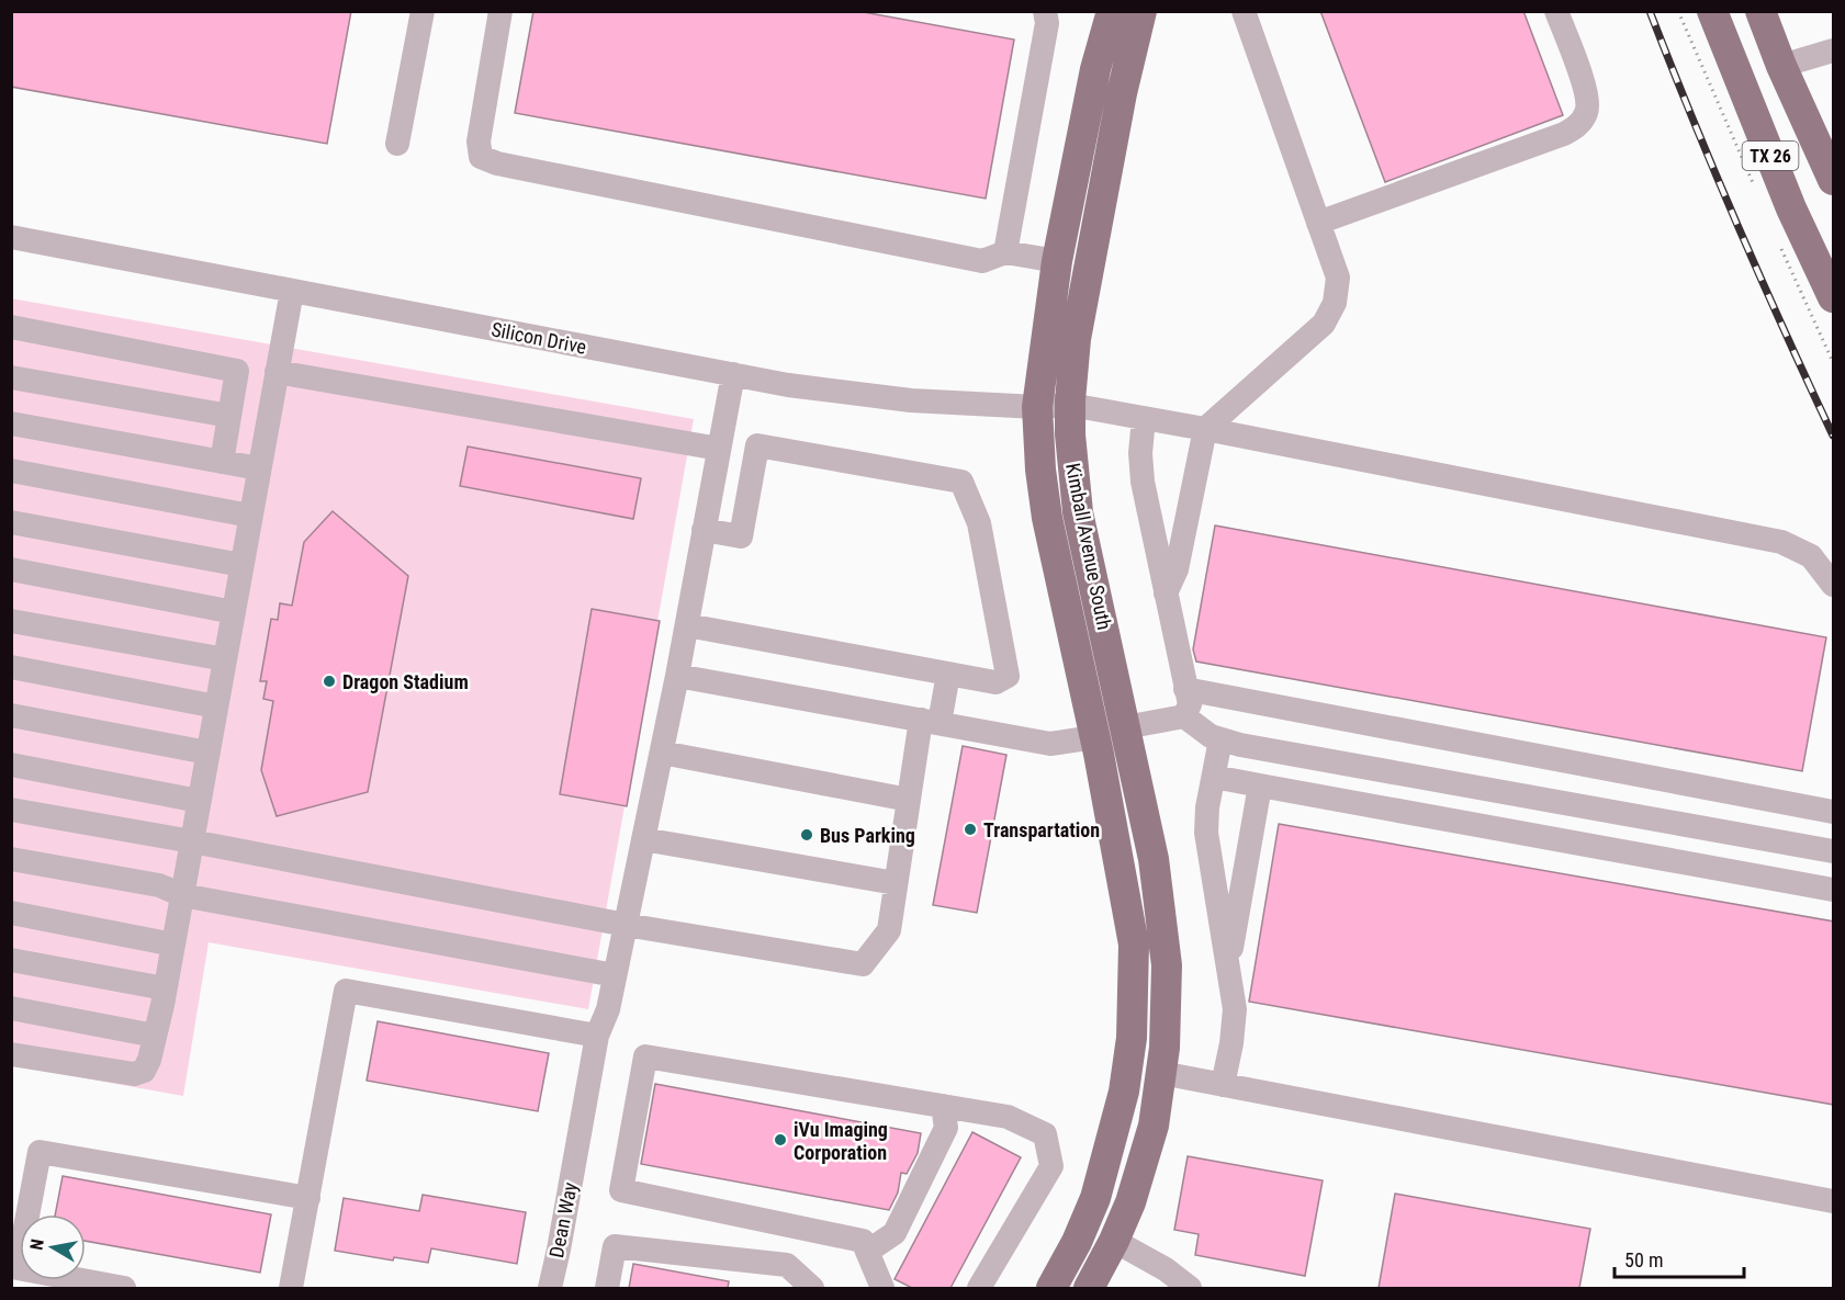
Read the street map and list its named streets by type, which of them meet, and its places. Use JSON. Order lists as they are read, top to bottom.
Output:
{
  "streets": {
    "main road": ["TX 26", "Kimball Avenue South"],
    "street": ["Silicon Drive", "Dean Way"]
  },
  "crossings": [
    ["Silicon Drive", "Kimball Avenue South"],
    ["Silicon Drive", "Dean Way"]
  ],
  "places": [
    "Dragon Stadium",
    "Transpartation",
    "Bus Parking",
    "iVu Imaging Corporation"
  ],
  "scale_bar": "50 m",
  "north": "left"
}
